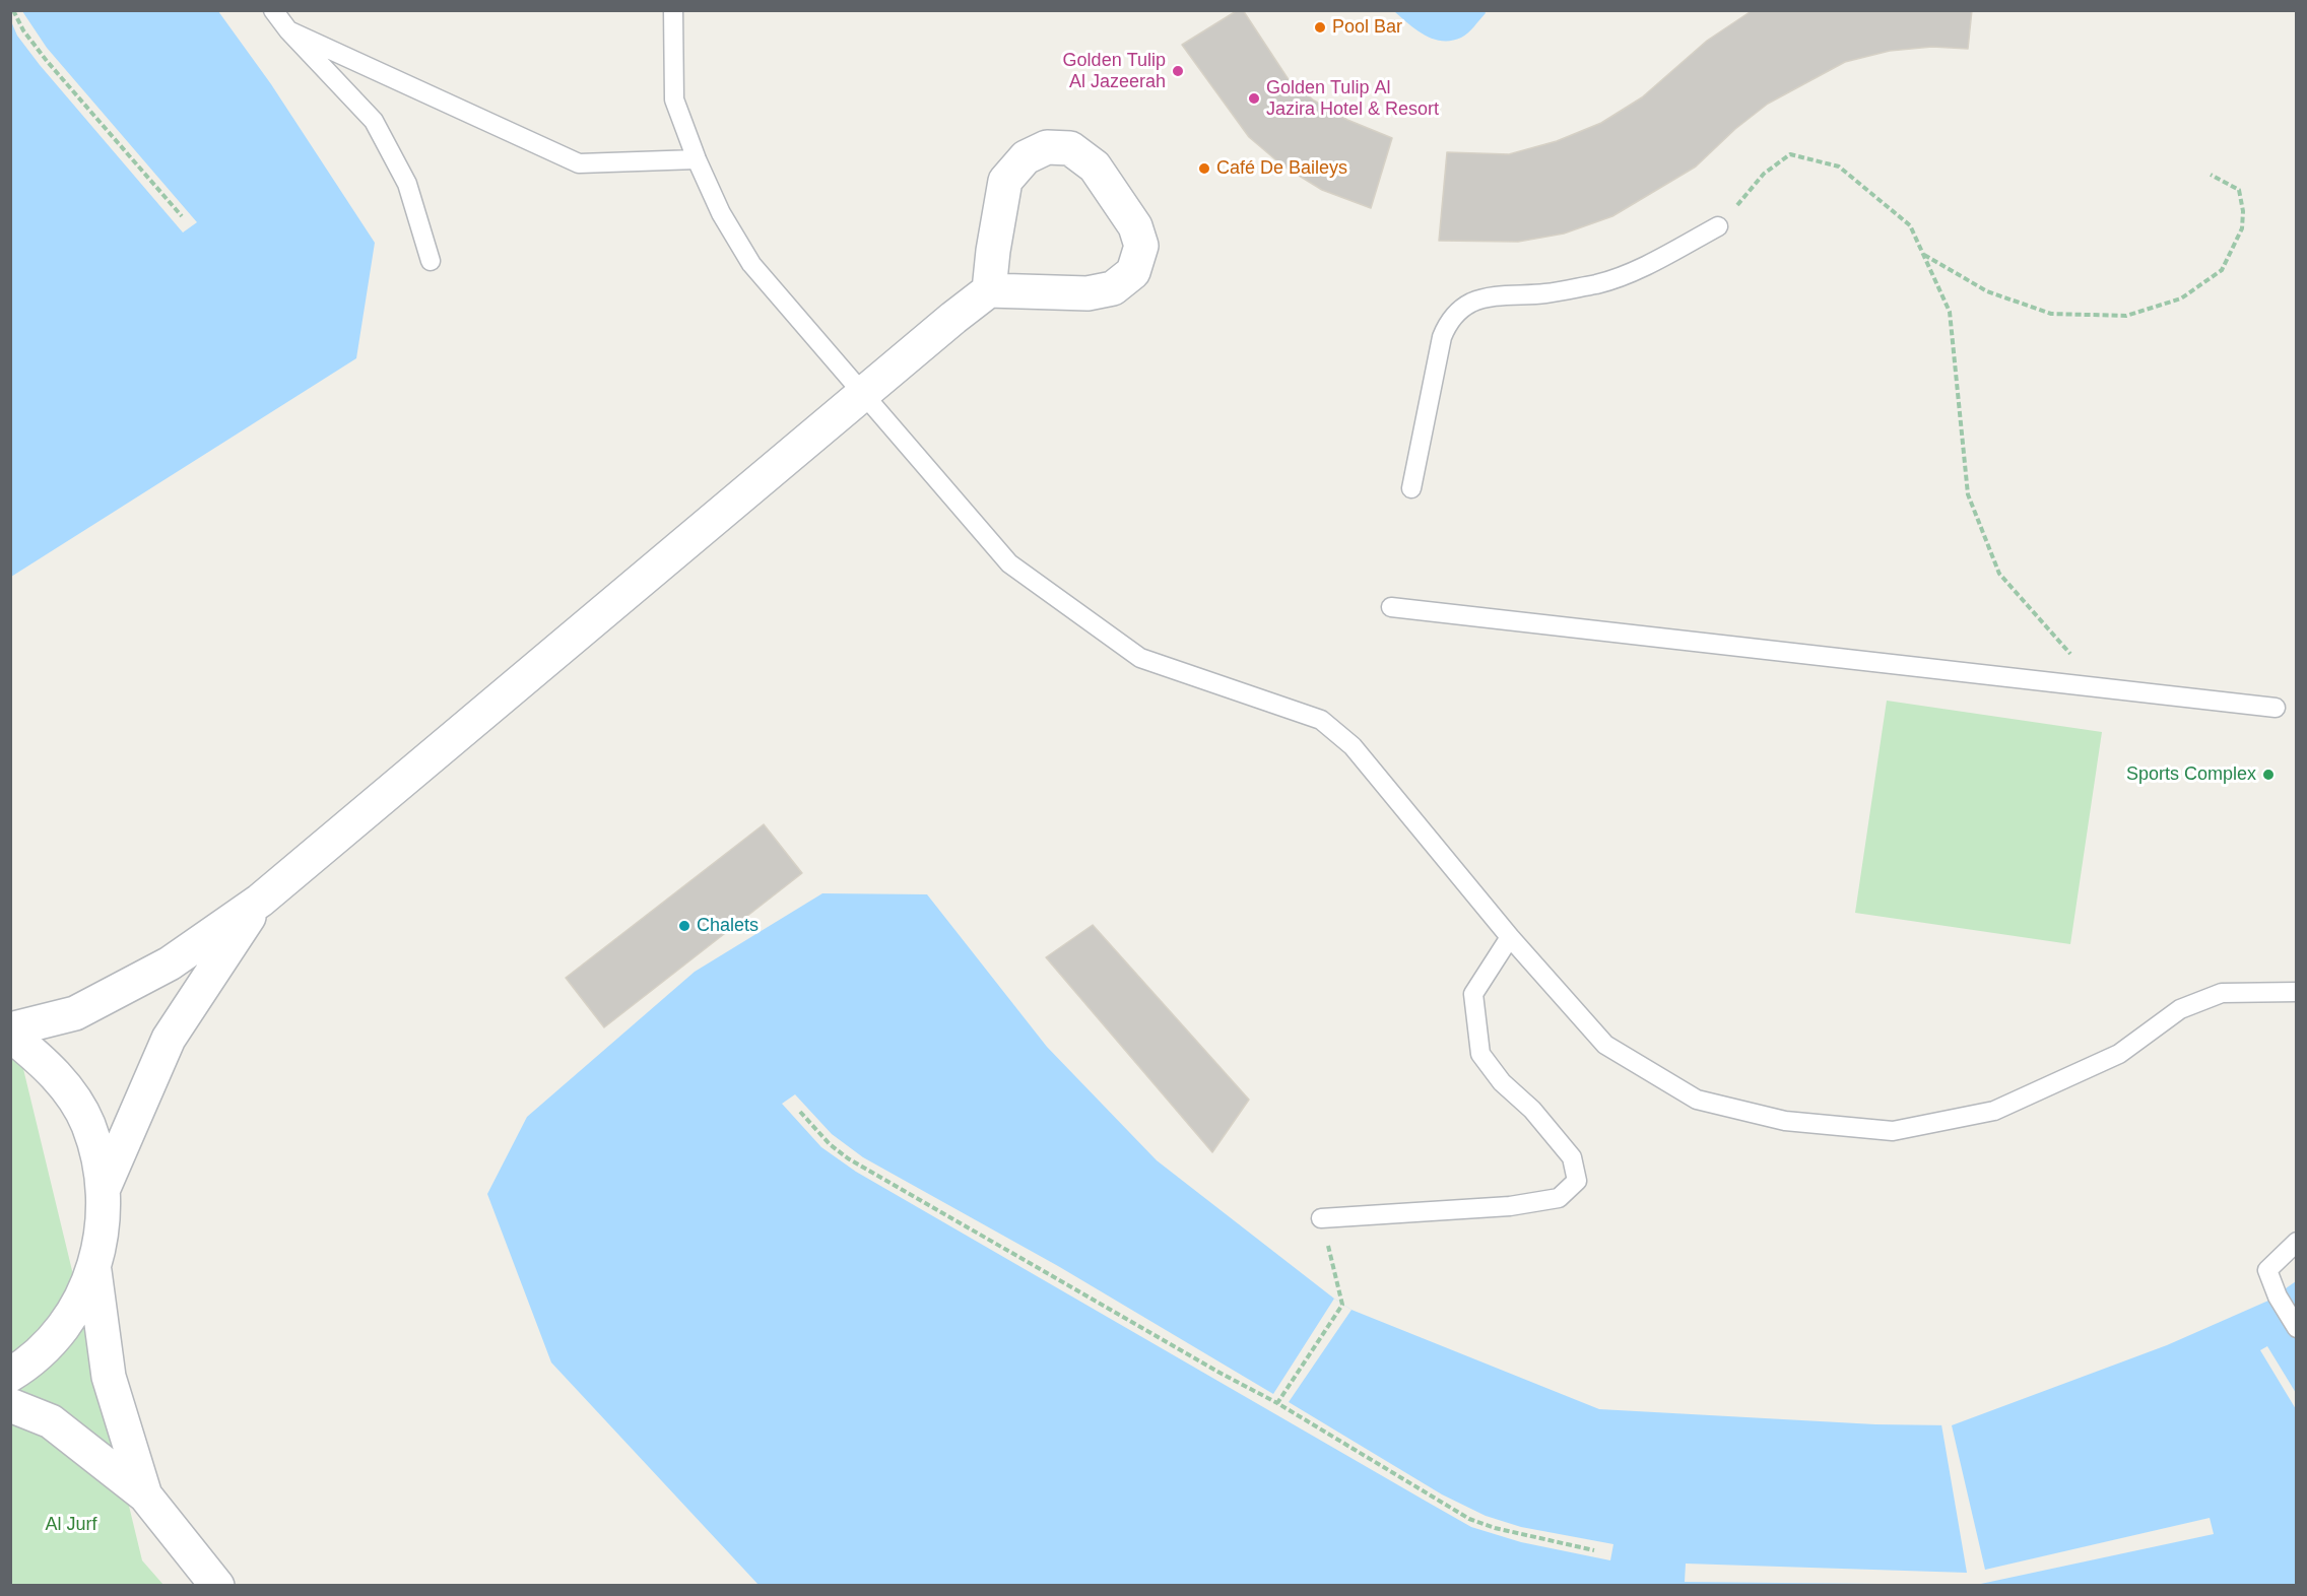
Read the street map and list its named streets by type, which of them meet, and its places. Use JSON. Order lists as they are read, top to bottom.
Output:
{
  "parks": ["Al Jurf"],
  "places": [
    "Pool Bar",
    "Golden Tulip Al Jazeerah",
    "Golden Tulip Al Jazira Hotel & Resort",
    "Café De Baileys",
    "Sports Complex",
    "Chalets"
  ]
}
